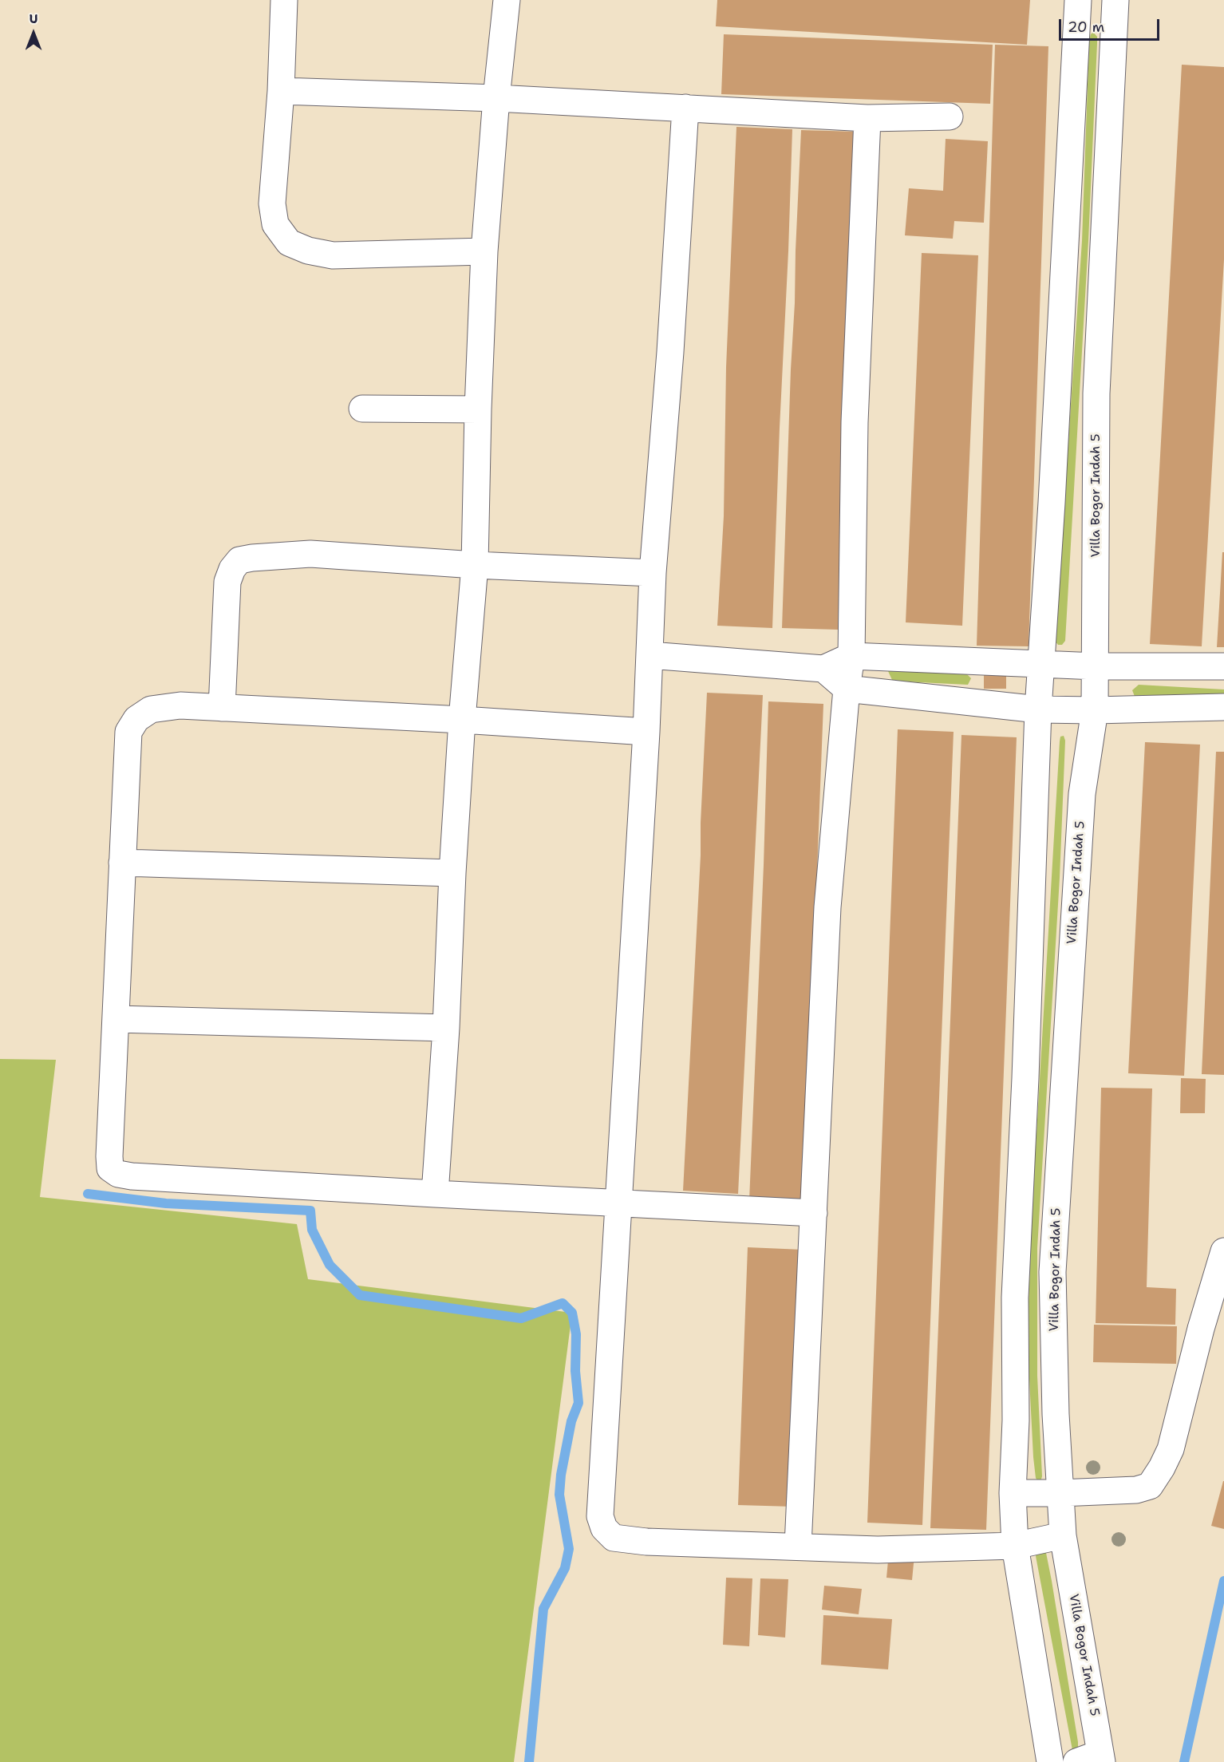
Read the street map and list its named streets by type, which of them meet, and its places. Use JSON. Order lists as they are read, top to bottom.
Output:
{
  "streets": {
    "street": ["Villa Bogor Indah 5"]
  },
  "scale_bar": "20 m",
  "north": "top"
}
